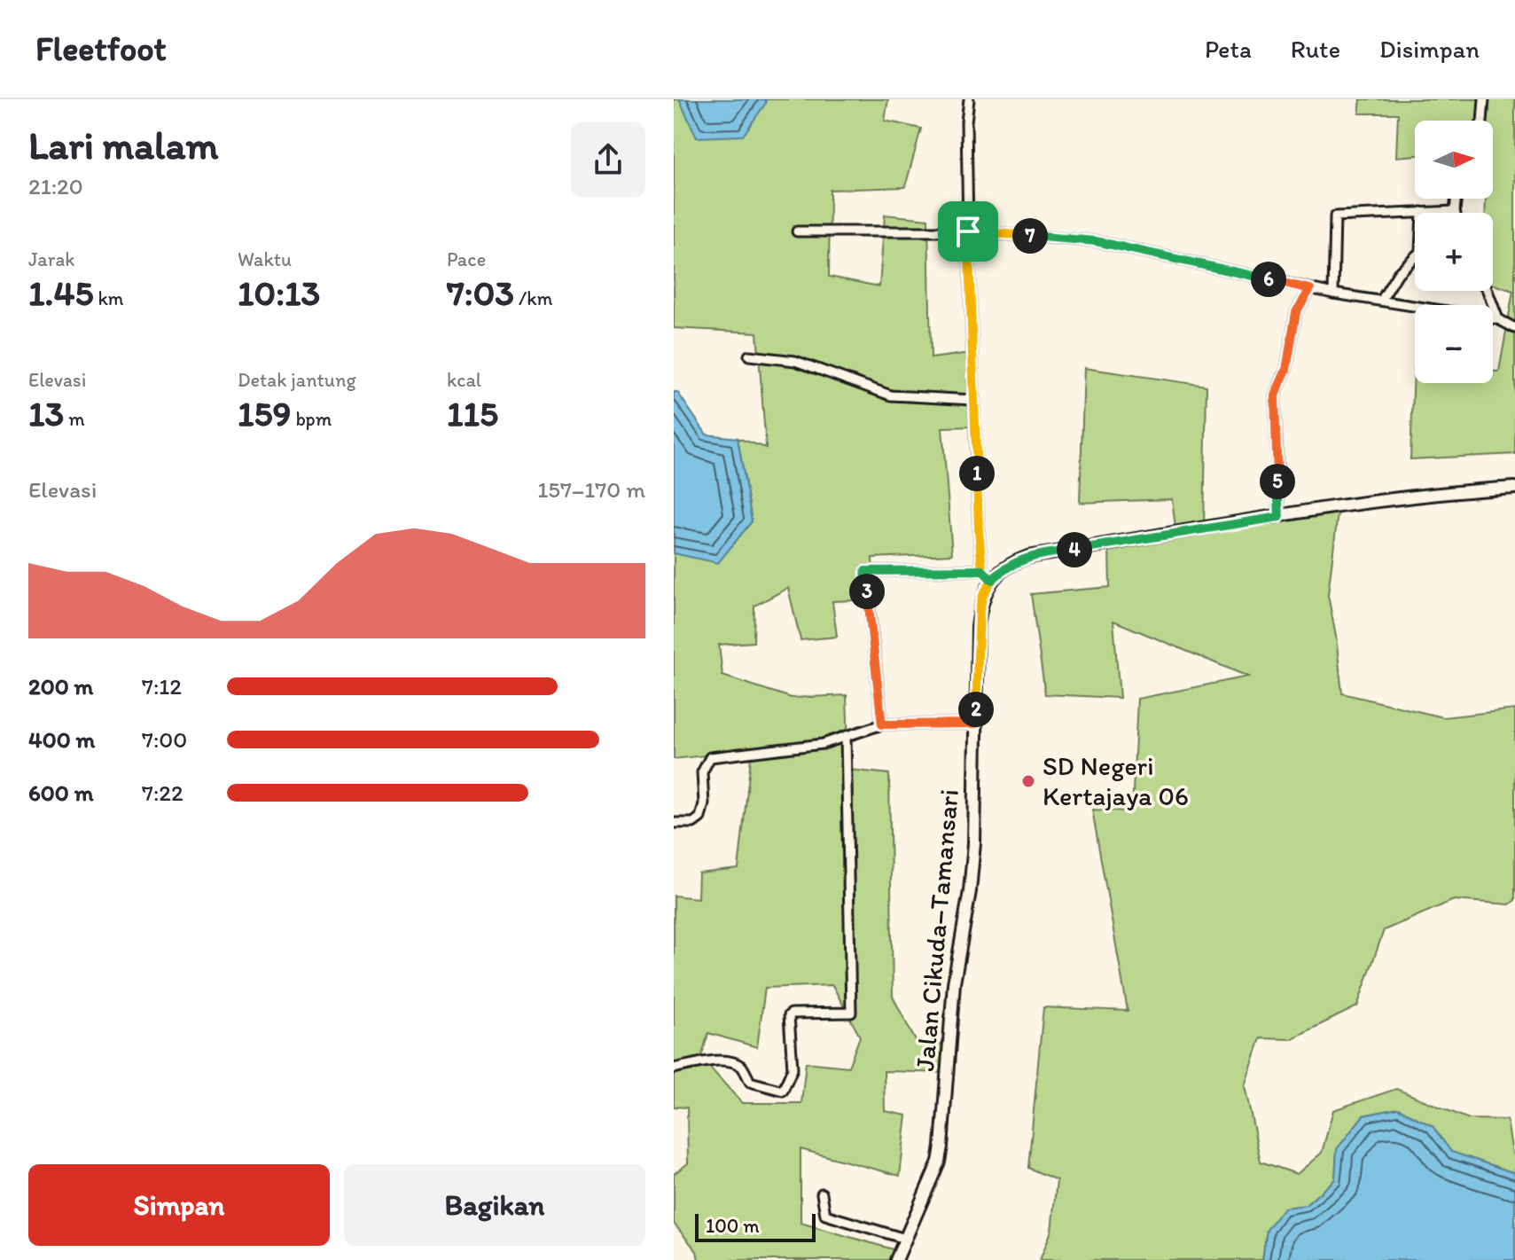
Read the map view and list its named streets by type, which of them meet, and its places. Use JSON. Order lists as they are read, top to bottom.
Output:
{
  "streets": {
    "street": ["Jalan Cikuda–Tamansari"]
  },
  "places": ["SD Negeri Kertajaya 06"],
  "scale_bar": "100 m",
  "north": "right",
  "page": {
    "header": "Fleetfoot",
    "nav": ["Peta", "Rute", "Disimpan"],
    "heading": ["Lari malam", "21:20"],
    "map_buttons": ["+", "−"],
    "pins": [
      "7",
      "6",
      "1",
      "5",
      "4",
      "3",
      "2"
    ],
    "stats": [
      ["Jarak", "1.45 km"],
      ["Waktu", "10:13"],
      ["Pace", "7:03 /km"],
      ["Elevasi", "13 m"],
      ["Detak jantung", "159 bpm"],
      ["kcal", "115"]
    ],
    "chart": ["Elevasi", "157–170 m"],
    "list": [
      {
        "name": "200 m",
        "note": "7:12"
      },
      {
        "name": "400 m",
        "note": "7:00"
      },
      {
        "name": "600 m",
        "note": "7:22"
      }
    ],
    "buttons": ["Simpan", "Bagikan"],
    "scale": "100 m"
  }
}
